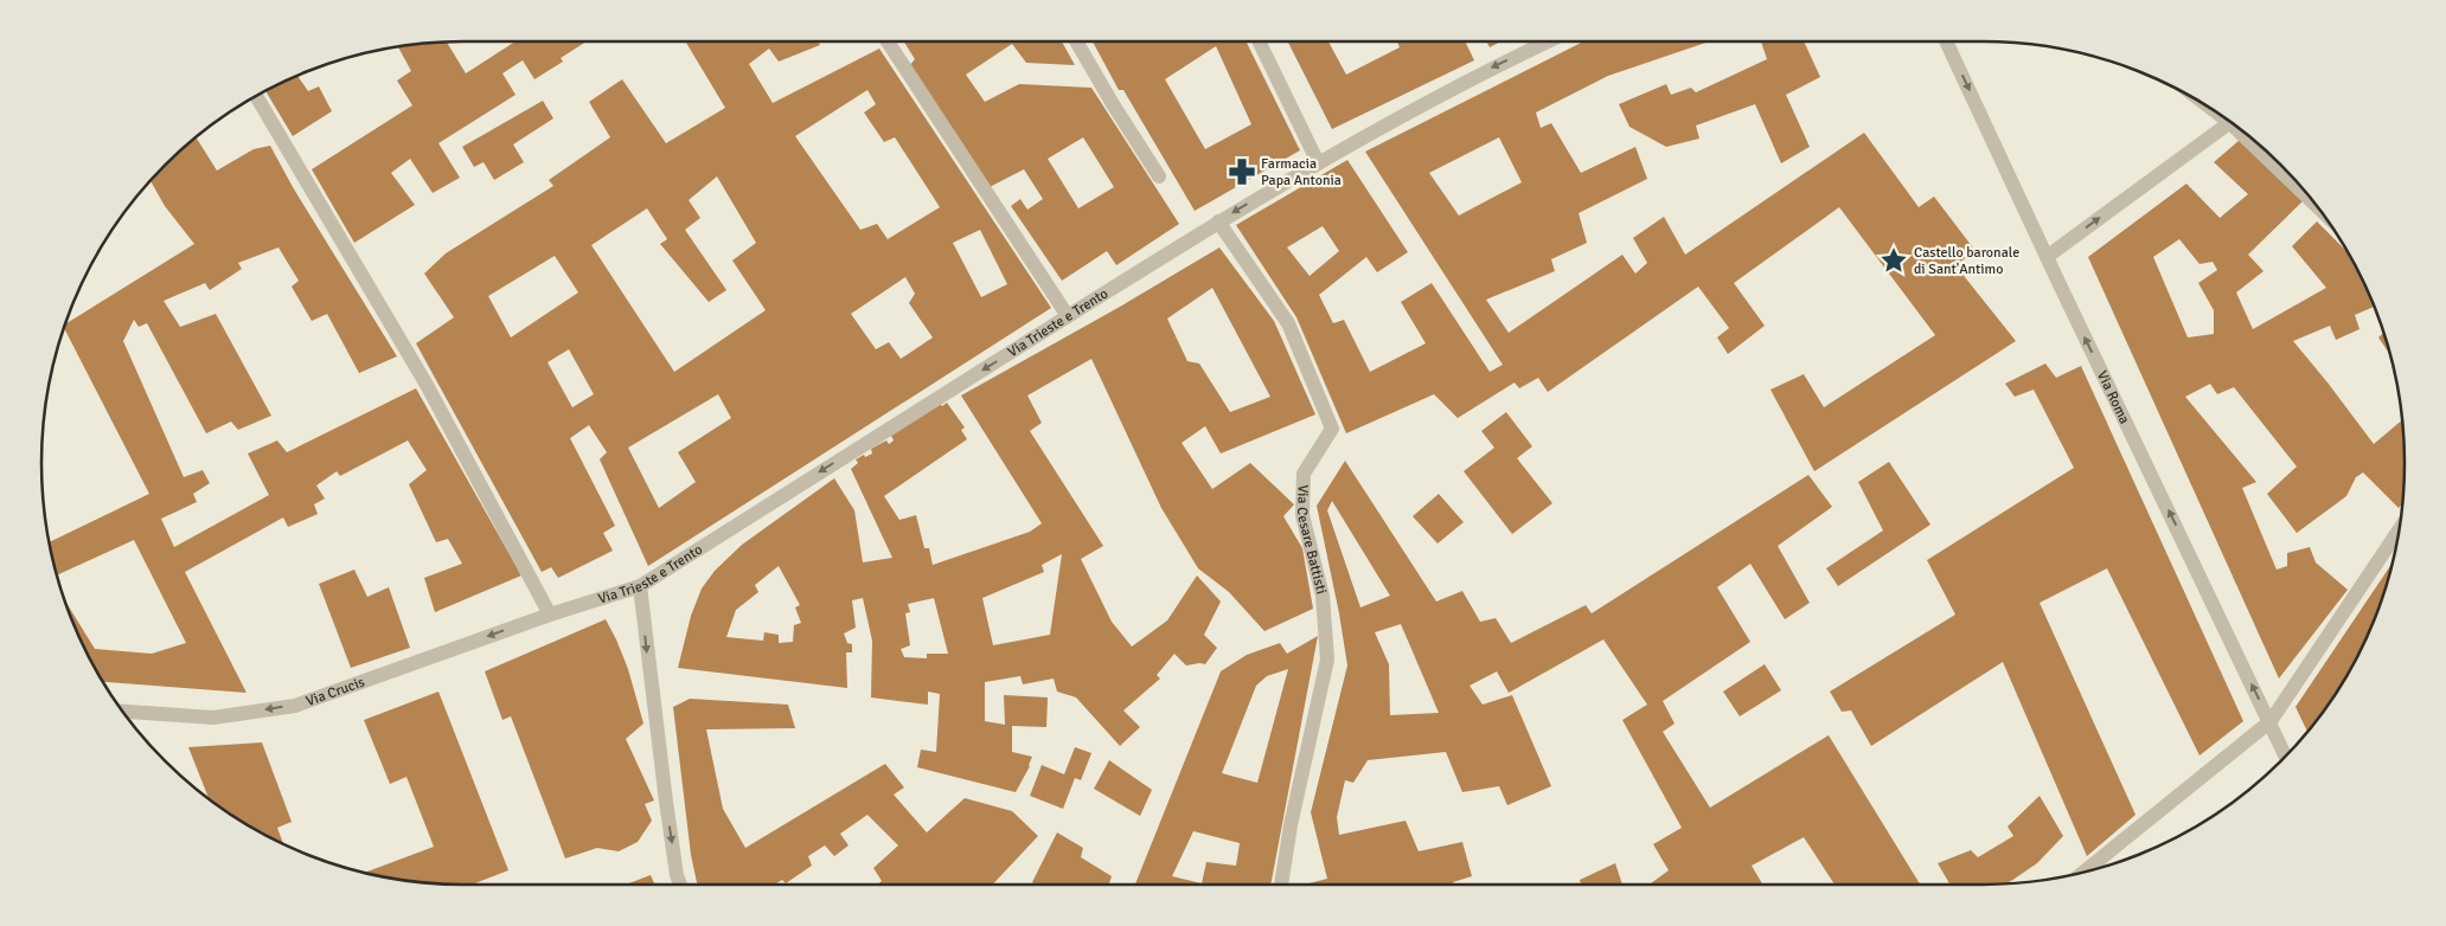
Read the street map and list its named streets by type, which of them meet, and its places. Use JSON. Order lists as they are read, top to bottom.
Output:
{
  "streets": {
    "street": [
      "Via Trieste e Trento",
      "Via Roma",
      "Via Cesare Battisti",
      "Via Crucis"
    ]
  },
  "crossings": [
    ["Via Trieste e Trento", "Via Cesare Battisti"],
    ["Via Trieste e Trento", "Via Crucis"]
  ],
  "one_way": ["Via Trieste e Trento", "Via Crucis"],
  "places": {
    "pharmacy": ["Farmacia Papa Antonia"],
    "place": ["Castello baronale di Sant'Antimo"]
  }
}
